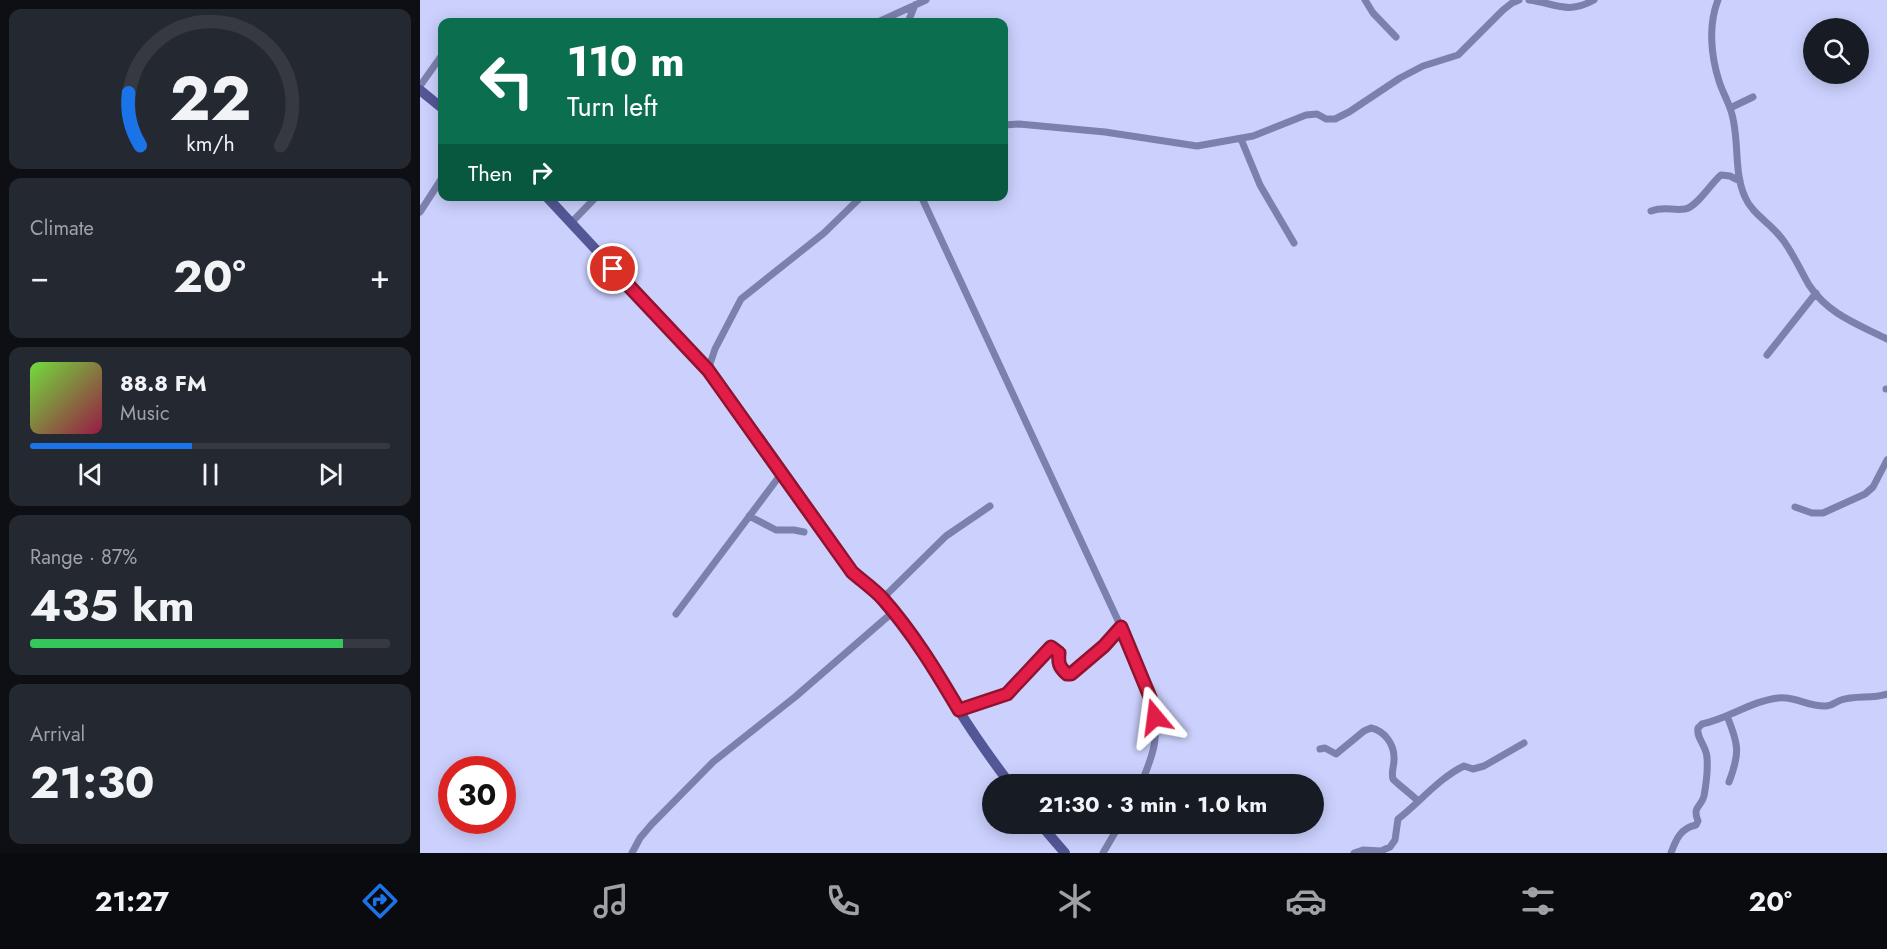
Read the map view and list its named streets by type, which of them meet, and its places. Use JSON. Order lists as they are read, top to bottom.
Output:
{
  "page": {
    "turn": ["110 m", "Turn left"],
    "then": "Then",
    "tile": [
      "Climate",
      ["Range · 87%", "435 km"],
      ["Arrival", "21:30"]
    ],
    "heat": ["−", "20°", "+"],
    "song": ["88.8 FM", "Music"],
    "limit": "30",
    "trip": "21:30 · 3 min · 1.0 km",
    "tabs": ["21:27", "20°"],
    "gauge": ["22", "km/h"]
  }
}
